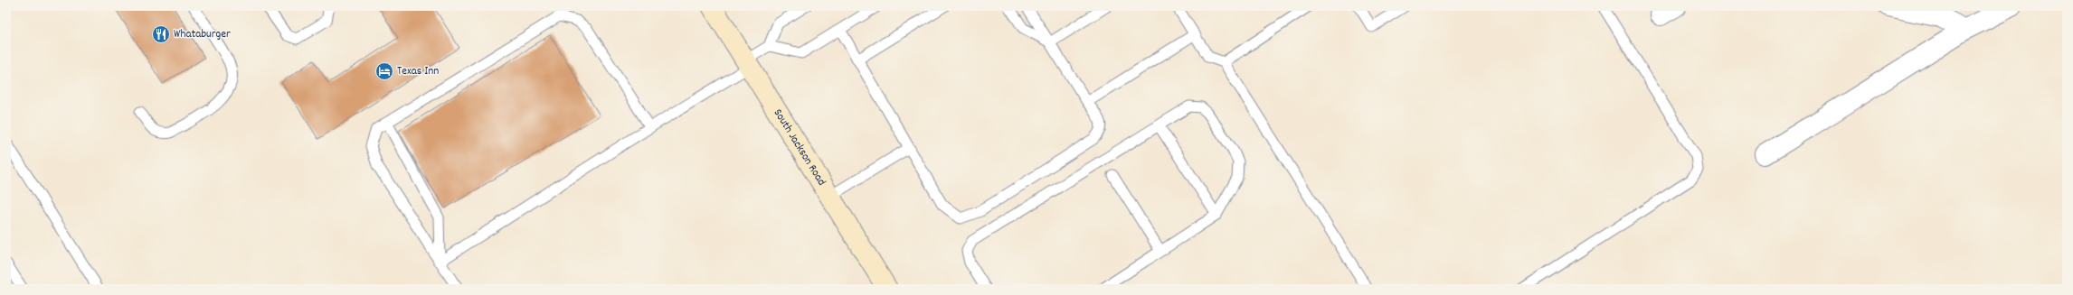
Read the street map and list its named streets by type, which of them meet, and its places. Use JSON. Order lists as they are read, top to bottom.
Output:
{
  "streets": {
    "main road": ["South Jackson Road"]
  },
  "places": {
    "restaurant": ["Whataburger"],
    "hotel": ["Texas Inn"]
  }
}
